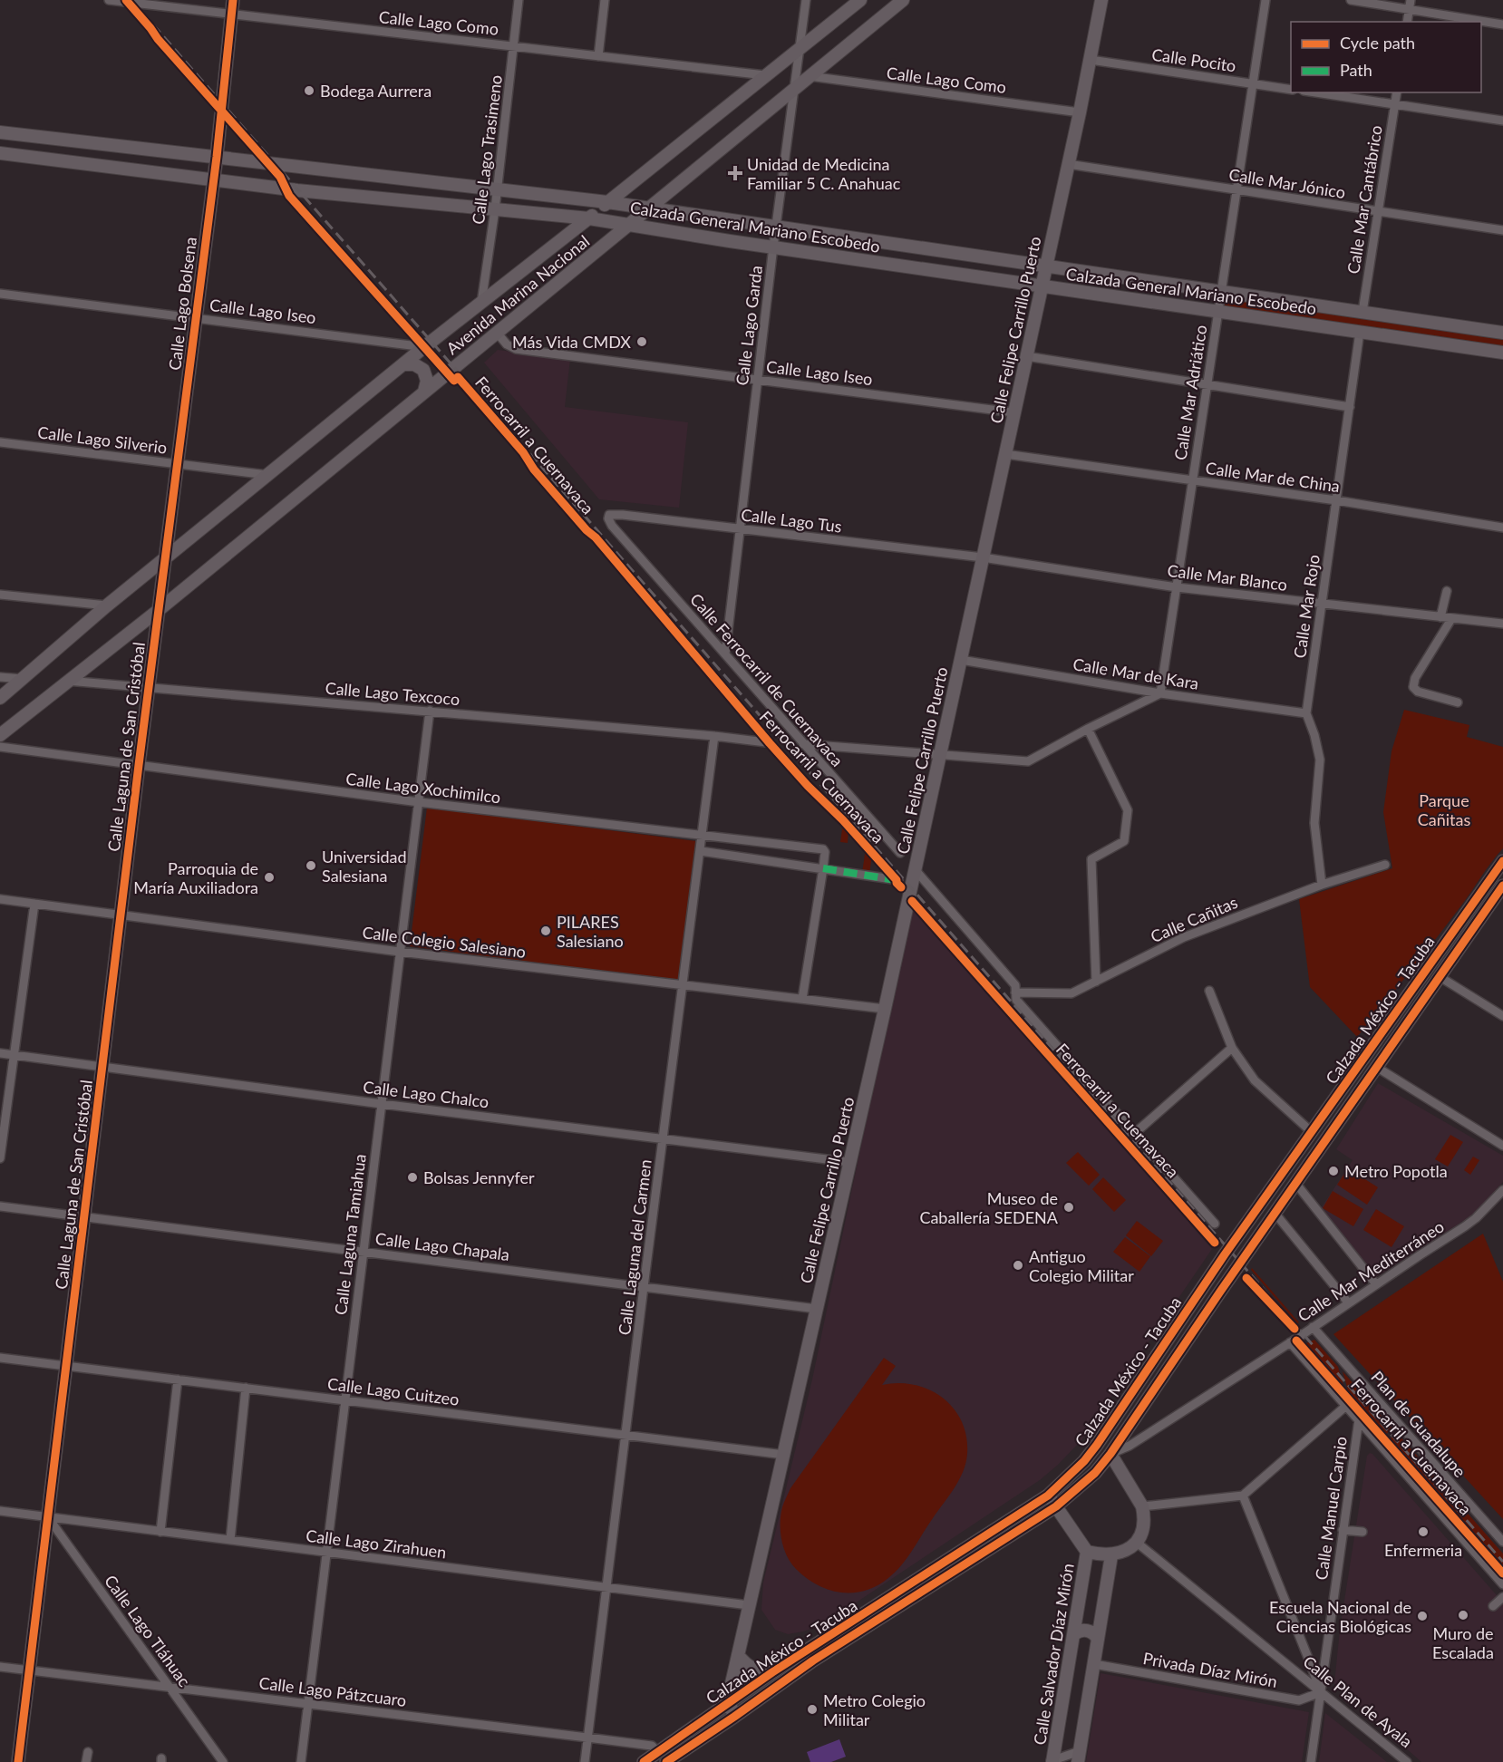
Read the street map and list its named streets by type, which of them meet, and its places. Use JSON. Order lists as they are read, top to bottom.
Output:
{
  "streets": {
    "main road": [
      "Calzada General Mariano Escobedo",
      "Avenida Marina Nacional",
      "Calle Lago Bolsena",
      "Calle Felipe Carrillo Puerto",
      "Calle Laguna de San Cristóbal",
      "Calzada México - Tacuba",
      "Calle Salvador Díaz Mirón"
    ],
    "street": [
      "Calle Lago Como",
      "Calle Pocito",
      "Calle Lago Trasimeno",
      "Calle Mar Jónico",
      "Calle Mar Cantábrico",
      "Calle Lago Iseo",
      "Calle Lago Garda",
      "Calle Mar Adriático",
      "Calle Lago Silverio",
      "Calle Mar de China",
      "Calle Lago Tus",
      "Calle Mar Blanco",
      "Calle Mar Rojo",
      "Calle Mar de Kara",
      "Calle Ferrocarril de Cuernavaca",
      "Calle Lago Texcoco",
      "Calle Lago Xochimilco",
      "Calle Cañitas",
      "Calle Colegio Salesiano",
      "Calle Lago Chalco",
      "Calle Laguna Tamiahua",
      "Calle Lago Chapala",
      "Calle Laguna del Carmen",
      "Calle Mar Mediterráneo",
      "Calle Lago Cuitzeo",
      "Plan de Guadalupe",
      "Calle Manuel Carpio",
      "Calle Lago Zirahuen",
      "Calle Lago Tláhuac",
      "Privada Díaz Mirón",
      "Calle Lago Pátzcuaro",
      "Calle Plan de Ayala"
    ],
    "cycle path": ["Ferrocarril a Cuernavaca"]
  },
  "crossings": [
    ["Calle Lago Como", "Calle Lago Trasimeno"],
    ["Calle Lago Como", "Avenida Marina Nacional"],
    ["Calle Lago Como", "Calle Lago Bolsena"],
    ["Calle Lago Como", "Calle Felipe Carrillo Puerto"],
    ["Calle Pocito", "Calle Felipe Carrillo Puerto"],
    ["Calle Pocito", "Calle Mar Adriático"],
    ["Calle Lago Trasimeno", "Calzada General Mariano Escobedo"],
    ["Calle Lago Trasimeno", "Avenida Marina Nacional"],
    ["Calle Mar Jónico", "Calle Mar Cantábrico"],
    ["Calle Mar Jónico", "Calle Felipe Carrillo Puerto"],
    ["Calle Mar Jónico", "Calle Mar Adriático"],
    ["Calle Mar Cantábrico", "Calzada General Mariano Escobedo"],
    ["Calzada General Mariano Escobedo", "Avenida Marina Nacional"],
    ["Calzada General Mariano Escobedo", "Calle Lago Bolsena"],
    ["Calzada General Mariano Escobedo", "Calle Lago Garda"],
    ["Calzada General Mariano Escobedo", "Calle Felipe Carrillo Puerto"],
    ["Calzada General Mariano Escobedo", "Calle Mar Adriático"],
    ["Calzada General Mariano Escobedo", "Calle Mar Rojo"],
    ["Avenida Marina Nacional", "Calle Lago Bolsena"],
    ["Avenida Marina Nacional", "Calle Lago Iseo"],
    ["Avenida Marina Nacional", "Calle Lago Garda"],
    ["Avenida Marina Nacional", "Calle Lago Silverio"],
    ["Avenida Marina Nacional", "Calle Lago Texcoco"],
    ["Avenida Marina Nacional", "Calle Laguna de San Cristóbal"],
    ["Calle Lago Bolsena", "Calle Lago Iseo"],
    ["Calle Lago Bolsena", "Calle Lago Silverio"],
    ["Calle Lago Bolsena", "Calle Laguna de San Cristóbal"],
    ["Calle Lago Iseo", "Calle Lago Garda"],
    ["Calle Lago Iseo", "Calle Felipe Carrillo Puerto"],
    ["Calle Lago Garda", "Calle Lago Tus"],
    ["Calle Lago Garda", "Calle Ferrocarril de Cuernavaca"],
    ["Calle Felipe Carrillo Puerto", "Calle Mar de China"],
    ["Calle Felipe Carrillo Puerto", "Calle Lago Tus"],
    ["Calle Felipe Carrillo Puerto", "Calle Mar Blanco"],
    ["Calle Felipe Carrillo Puerto", "Calle Mar de Kara"],
    ["Calle Felipe Carrillo Puerto", "Calle Colegio Salesiano"],
    ["Calle Felipe Carrillo Puerto", "Calzada México - Tacuba"],
    ["Calle Felipe Carrillo Puerto", "Calle Lago Chalco"],
    ["Calle Felipe Carrillo Puerto", "Calle Lago Chapala"],
    ["Calle Felipe Carrillo Puerto", "Calle Lago Cuitzeo"],
    ["Calle Felipe Carrillo Puerto", "Calle Lago Zirahuen"],
    ["Calle Mar Adriático", "Calle Mar de China"],
    ["Calle Mar Adriático", "Calle Mar Blanco"],
    ["Calle Mar Adriático", "Calle Mar de Kara"],
    ["Calle Mar de China", "Calle Mar Rojo"],
    ["Calle Lago Tus", "Calle Mar Blanco"],
    ["Calle Lago Tus", "Calle Ferrocarril de Cuernavaca"],
    ["Calle Mar Blanco", "Calle Mar Rojo"],
    ["Calle Mar Rojo", "Calle Mar de Kara"],
    ["Calle Mar Rojo", "Calle Cañitas"],
    ["Calle Lago Texcoco", "Calle Laguna de San Cristóbal"],
    ["Calle Lago Texcoco", "Calle Laguna Tamiahua"],
    ["Calle Lago Texcoco", "Calle Laguna del Carmen"],
    ["Calle Laguna de San Cristóbal", "Calle Lago Xochimilco"],
    ["Calle Laguna de San Cristóbal", "Calle Colegio Salesiano"],
    ["Calle Laguna de San Cristóbal", "Calle Lago Chalco"],
    ["Calle Laguna de San Cristóbal", "Calle Lago Chapala"],
    ["Calle Laguna de San Cristóbal", "Calle Lago Cuitzeo"],
    ["Calle Laguna de San Cristóbal", "Calle Lago Zirahuen"],
    ["Calle Laguna de San Cristóbal", "Calle Lago Tláhuac"],
    ["Calle Laguna de San Cristóbal", "Calle Lago Pátzcuaro"],
    ["Calle Lago Xochimilco", "Calle Laguna Tamiahua"],
    ["Calle Lago Xochimilco", "Calle Laguna del Carmen"],
    ["Calle Colegio Salesiano", "Calle Laguna Tamiahua"],
    ["Calle Colegio Salesiano", "Calle Laguna del Carmen"],
    ["Calzada México - Tacuba", "Calle Mar Mediterráneo"],
    ["Calzada México - Tacuba", "Calle Lago Pátzcuaro"],
    ["Calle Lago Chalco", "Calle Laguna Tamiahua"],
    ["Calle Lago Chalco", "Calle Laguna del Carmen"],
    ["Calle Laguna Tamiahua", "Calle Lago Chapala"],
    ["Calle Laguna Tamiahua", "Calle Lago Cuitzeo"],
    ["Calle Laguna Tamiahua", "Calle Lago Zirahuen"],
    ["Calle Laguna Tamiahua", "Calle Lago Pátzcuaro"],
    ["Calle Lago Chapala", "Calle Laguna del Carmen"],
    ["Calle Laguna del Carmen", "Calle Lago Cuitzeo"],
    ["Calle Laguna del Carmen", "Calle Lago Zirahuen"],
    ["Calle Laguna del Carmen", "Calle Lago Pátzcuaro"],
    ["Calle Mar Mediterráneo", "Plan de Guadalupe"],
    ["Calle Manuel Carpio", "Privada Díaz Mirón"],
    ["Calle Manuel Carpio", "Calle Plan de Ayala"],
    ["Calle Lago Zirahuen", "Calle Lago Tláhuac"],
    ["Calle Lago Tláhuac", "Calle Lago Pátzcuaro"],
    ["Privada Díaz Mirón", "Calle Plan de Ayala"]
  ],
  "parks": ["Parque Cañitas"],
  "places": {
    "other": [
      "Bodega Aurrera",
      "Más Vida CMDX",
      "Universidad Salesiana",
      "Parroquia de María Auxiliadora",
      "PILARES Salesiano",
      "Metro Popotla",
      "Bolsas Jennyfer",
      "Museo de Caballería SEDENA",
      "Antiguo Colegio Militar",
      "Enfermeria",
      "Muro de Escalada",
      "Escuela Nacional de Ciencias Biológicas",
      "Metro Colegio Militar"
    ],
    "health": ["Unidad de Medicina Familiar 5 C. Anahuac"]
  },
  "legend": ["Cycle path", "Path"]
}
